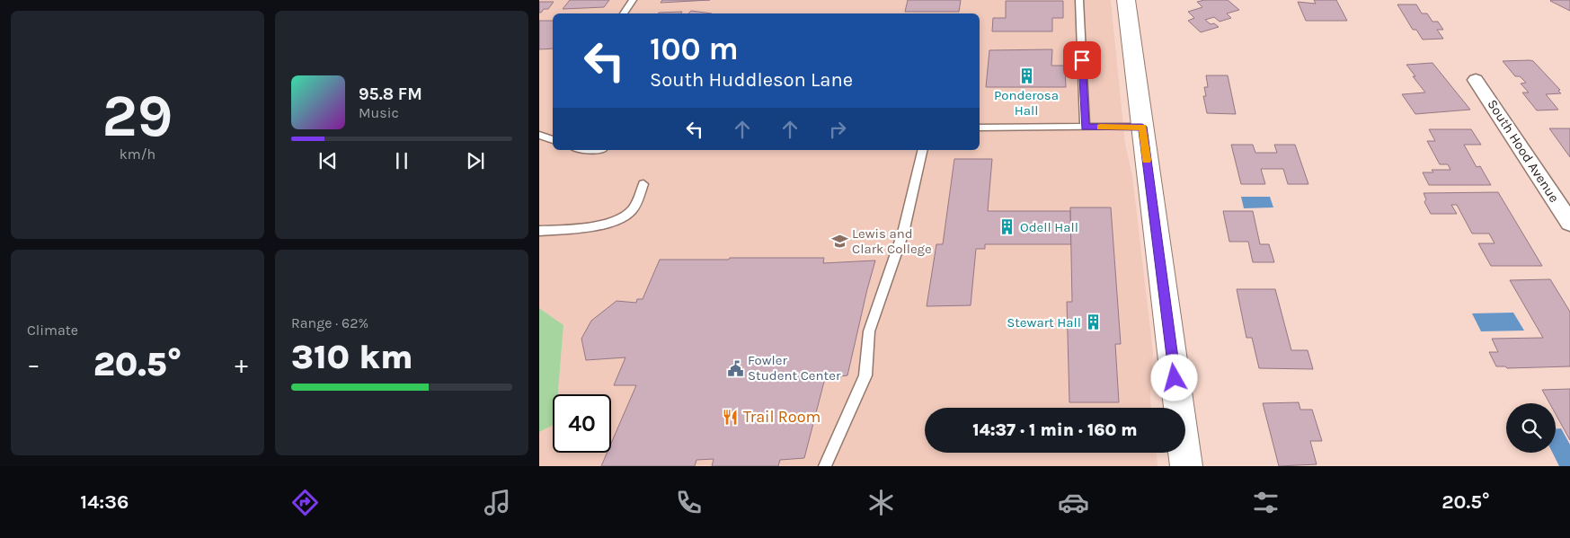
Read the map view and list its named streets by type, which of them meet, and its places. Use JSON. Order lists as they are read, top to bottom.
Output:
{
  "streets": {
    "street": ["South Hood Avenue"]
  },
  "places": {
    "building": ["Ponderosa Hall", "Odell Hall", "Stewart Hall"],
    "school or university": ["Lewis and Clark College"],
    "public building": ["Fowler Student Center"],
    "restaurant": ["Trail Room"]
  },
  "page": {
    "tile": [
      ["29", "km/h"],
      "Climate",
      ["Range · 62%", "310 km"]
    ],
    "turn": ["100 m", "South Huddleson Lane"],
    "song": ["95.8 FM", "Music"],
    "heat": ["−", "20.5°", "+"],
    "limit": "40",
    "trip": "14:37 · 1 min · 160 m",
    "tabs": ["14:36", "20.5°"]
  }
}
